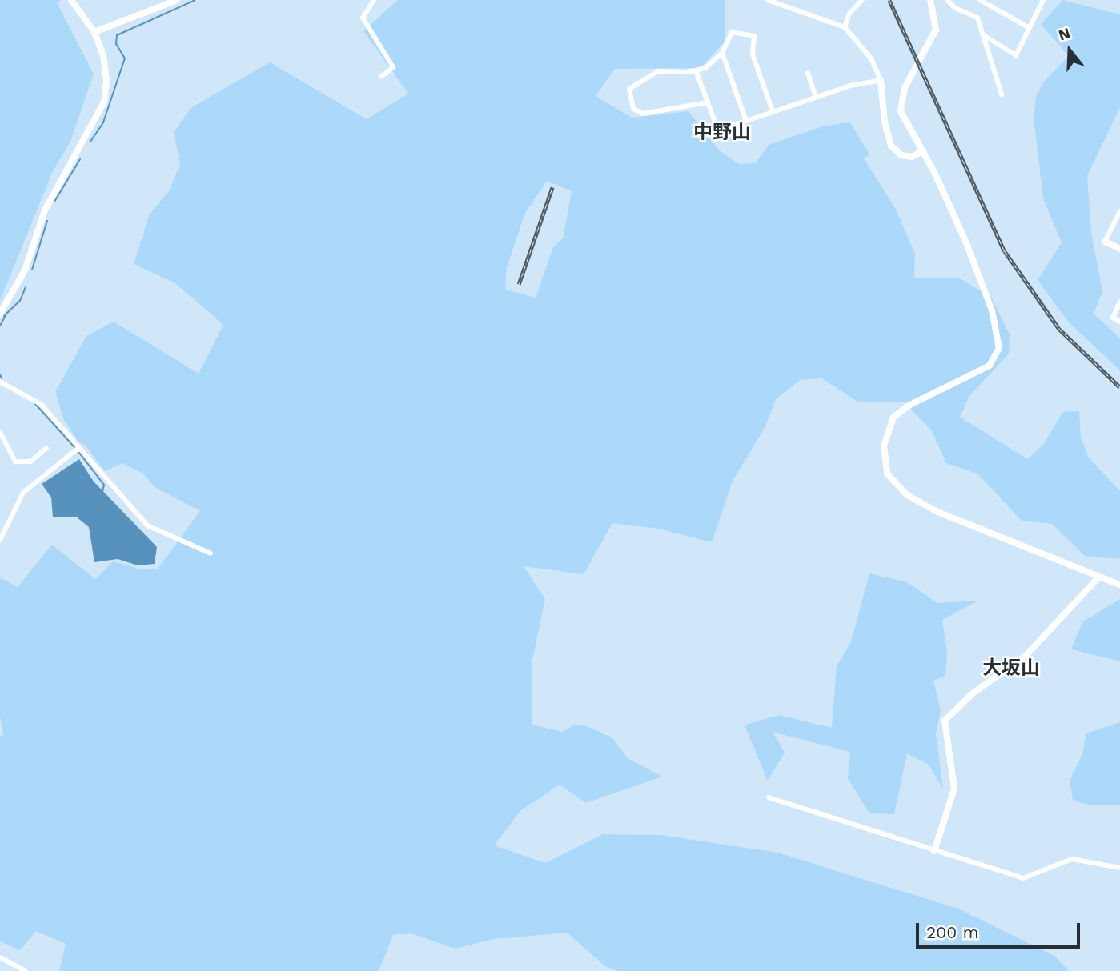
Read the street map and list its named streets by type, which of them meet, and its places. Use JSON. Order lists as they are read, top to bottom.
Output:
{
  "districts": ["中野山", "大坂山"],
  "scale_bar": "200 m",
  "north": "top"
}
